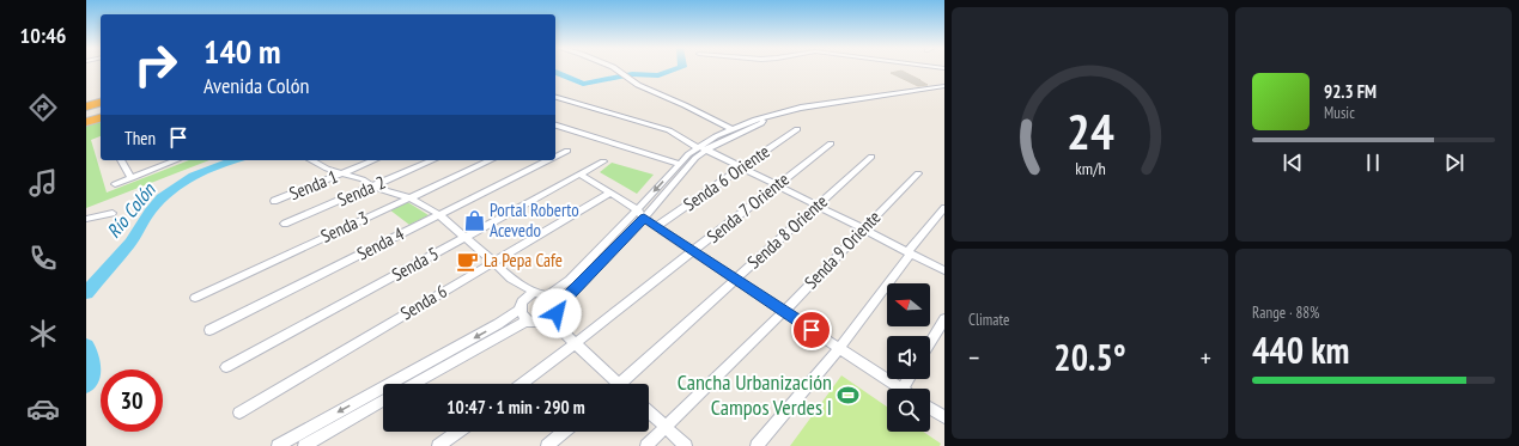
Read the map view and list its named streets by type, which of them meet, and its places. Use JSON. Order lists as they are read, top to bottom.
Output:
{
  "streets": {
    "street": [
      "Senda 6 Oriente",
      "Senda 1",
      "Senda 2",
      "Senda 7 Oriente",
      "Senda 3",
      "Senda 8 Oriente",
      "Senda 4",
      "Senda 9 Oriente",
      "Senda 5",
      "Senda 6"
    ]
  },
  "water": ["Río Colón"],
  "places": {
    "shop": ["Portal Roberto Acevedo"],
    "cafe": ["La Pepa Cafe"],
    "sports": ["Cancha Urbanización Campos Verdes I"]
  },
  "north": "left",
  "page": {
    "tabs": "10:46",
    "turn": ["140 m", "Avenida Colón"],
    "song": ["92.3 FM", "Music"],
    "then": "Then",
    "tile": [
      "Climate",
      ["Range · 88%", "440 km"]
    ],
    "heat": ["−", "20.5°", "+"],
    "limit": "30",
    "trip": "10:47 · 1 min · 290 m",
    "gauge": ["24", "km/h"]
  }
}
